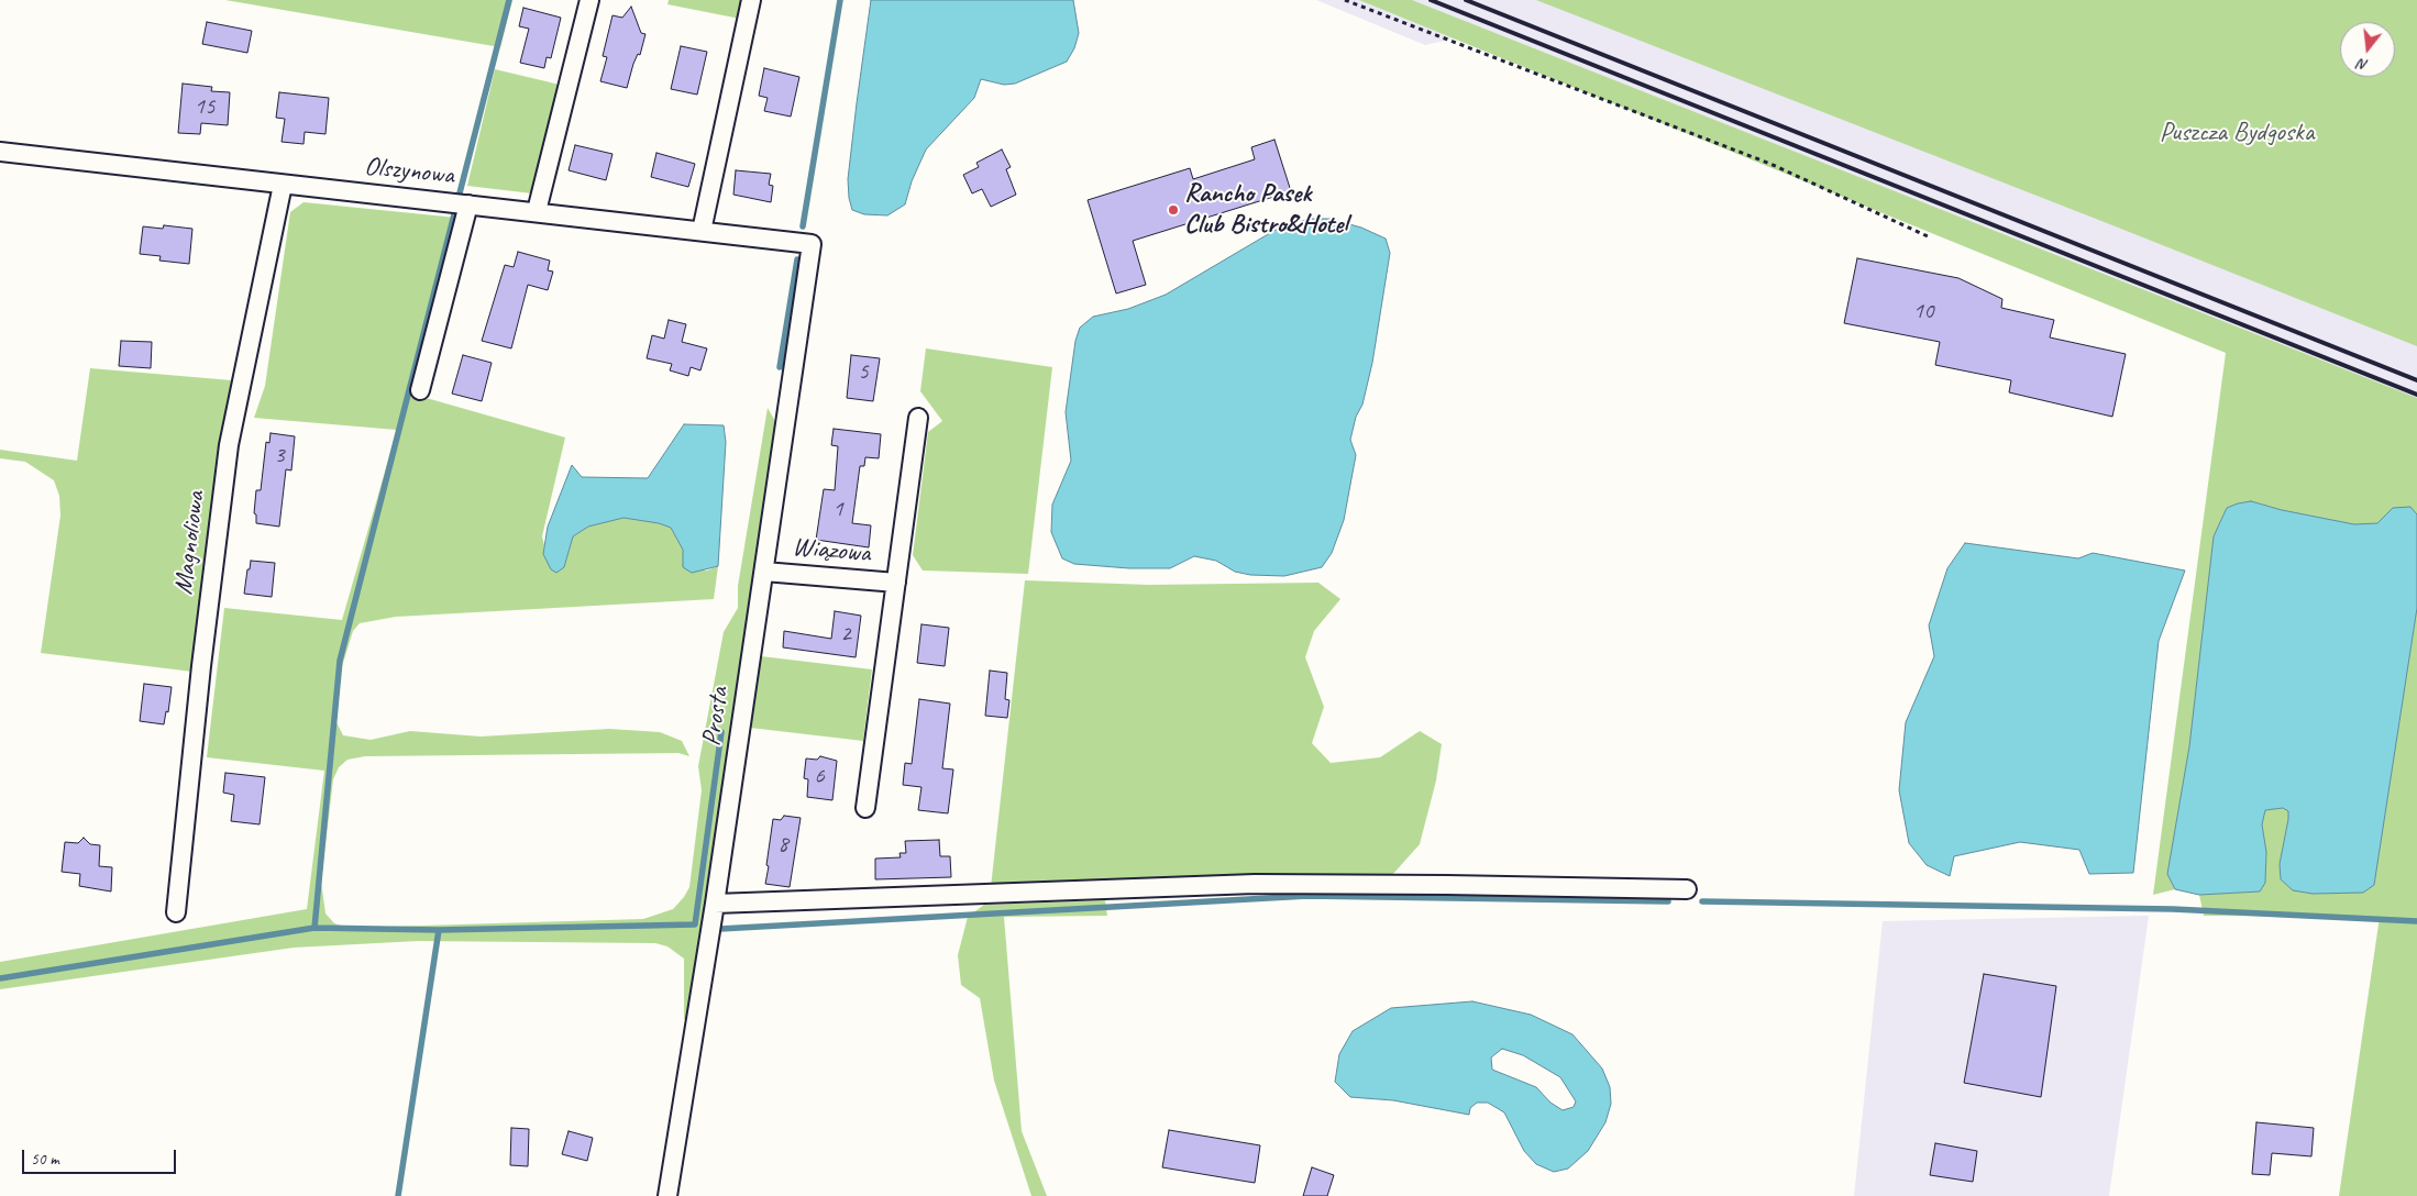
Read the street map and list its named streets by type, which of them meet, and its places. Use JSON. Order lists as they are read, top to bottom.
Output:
{
  "streets": {
    "street": [
      "Olszynowa",
      "Magnoliowa",
      "Wiązowa",
      "Prosta"
    ]
  },
  "crossings": [
    ["Olszynowa", "Magnoliowa"],
    ["Olszynowa", "Prosta"],
    ["Wiązowa", "Prosta"]
  ],
  "parks": ["Puszcza Bydgoska"],
  "places": ["Rancho Pasek Club Bistro&Hotel"],
  "house_numbers": [
    "15",
    "10",
    "5",
    "3",
    "1",
    "2",
    "6",
    "8"
  ],
  "scale_bar": "50 m",
  "north": "bottom"
}
